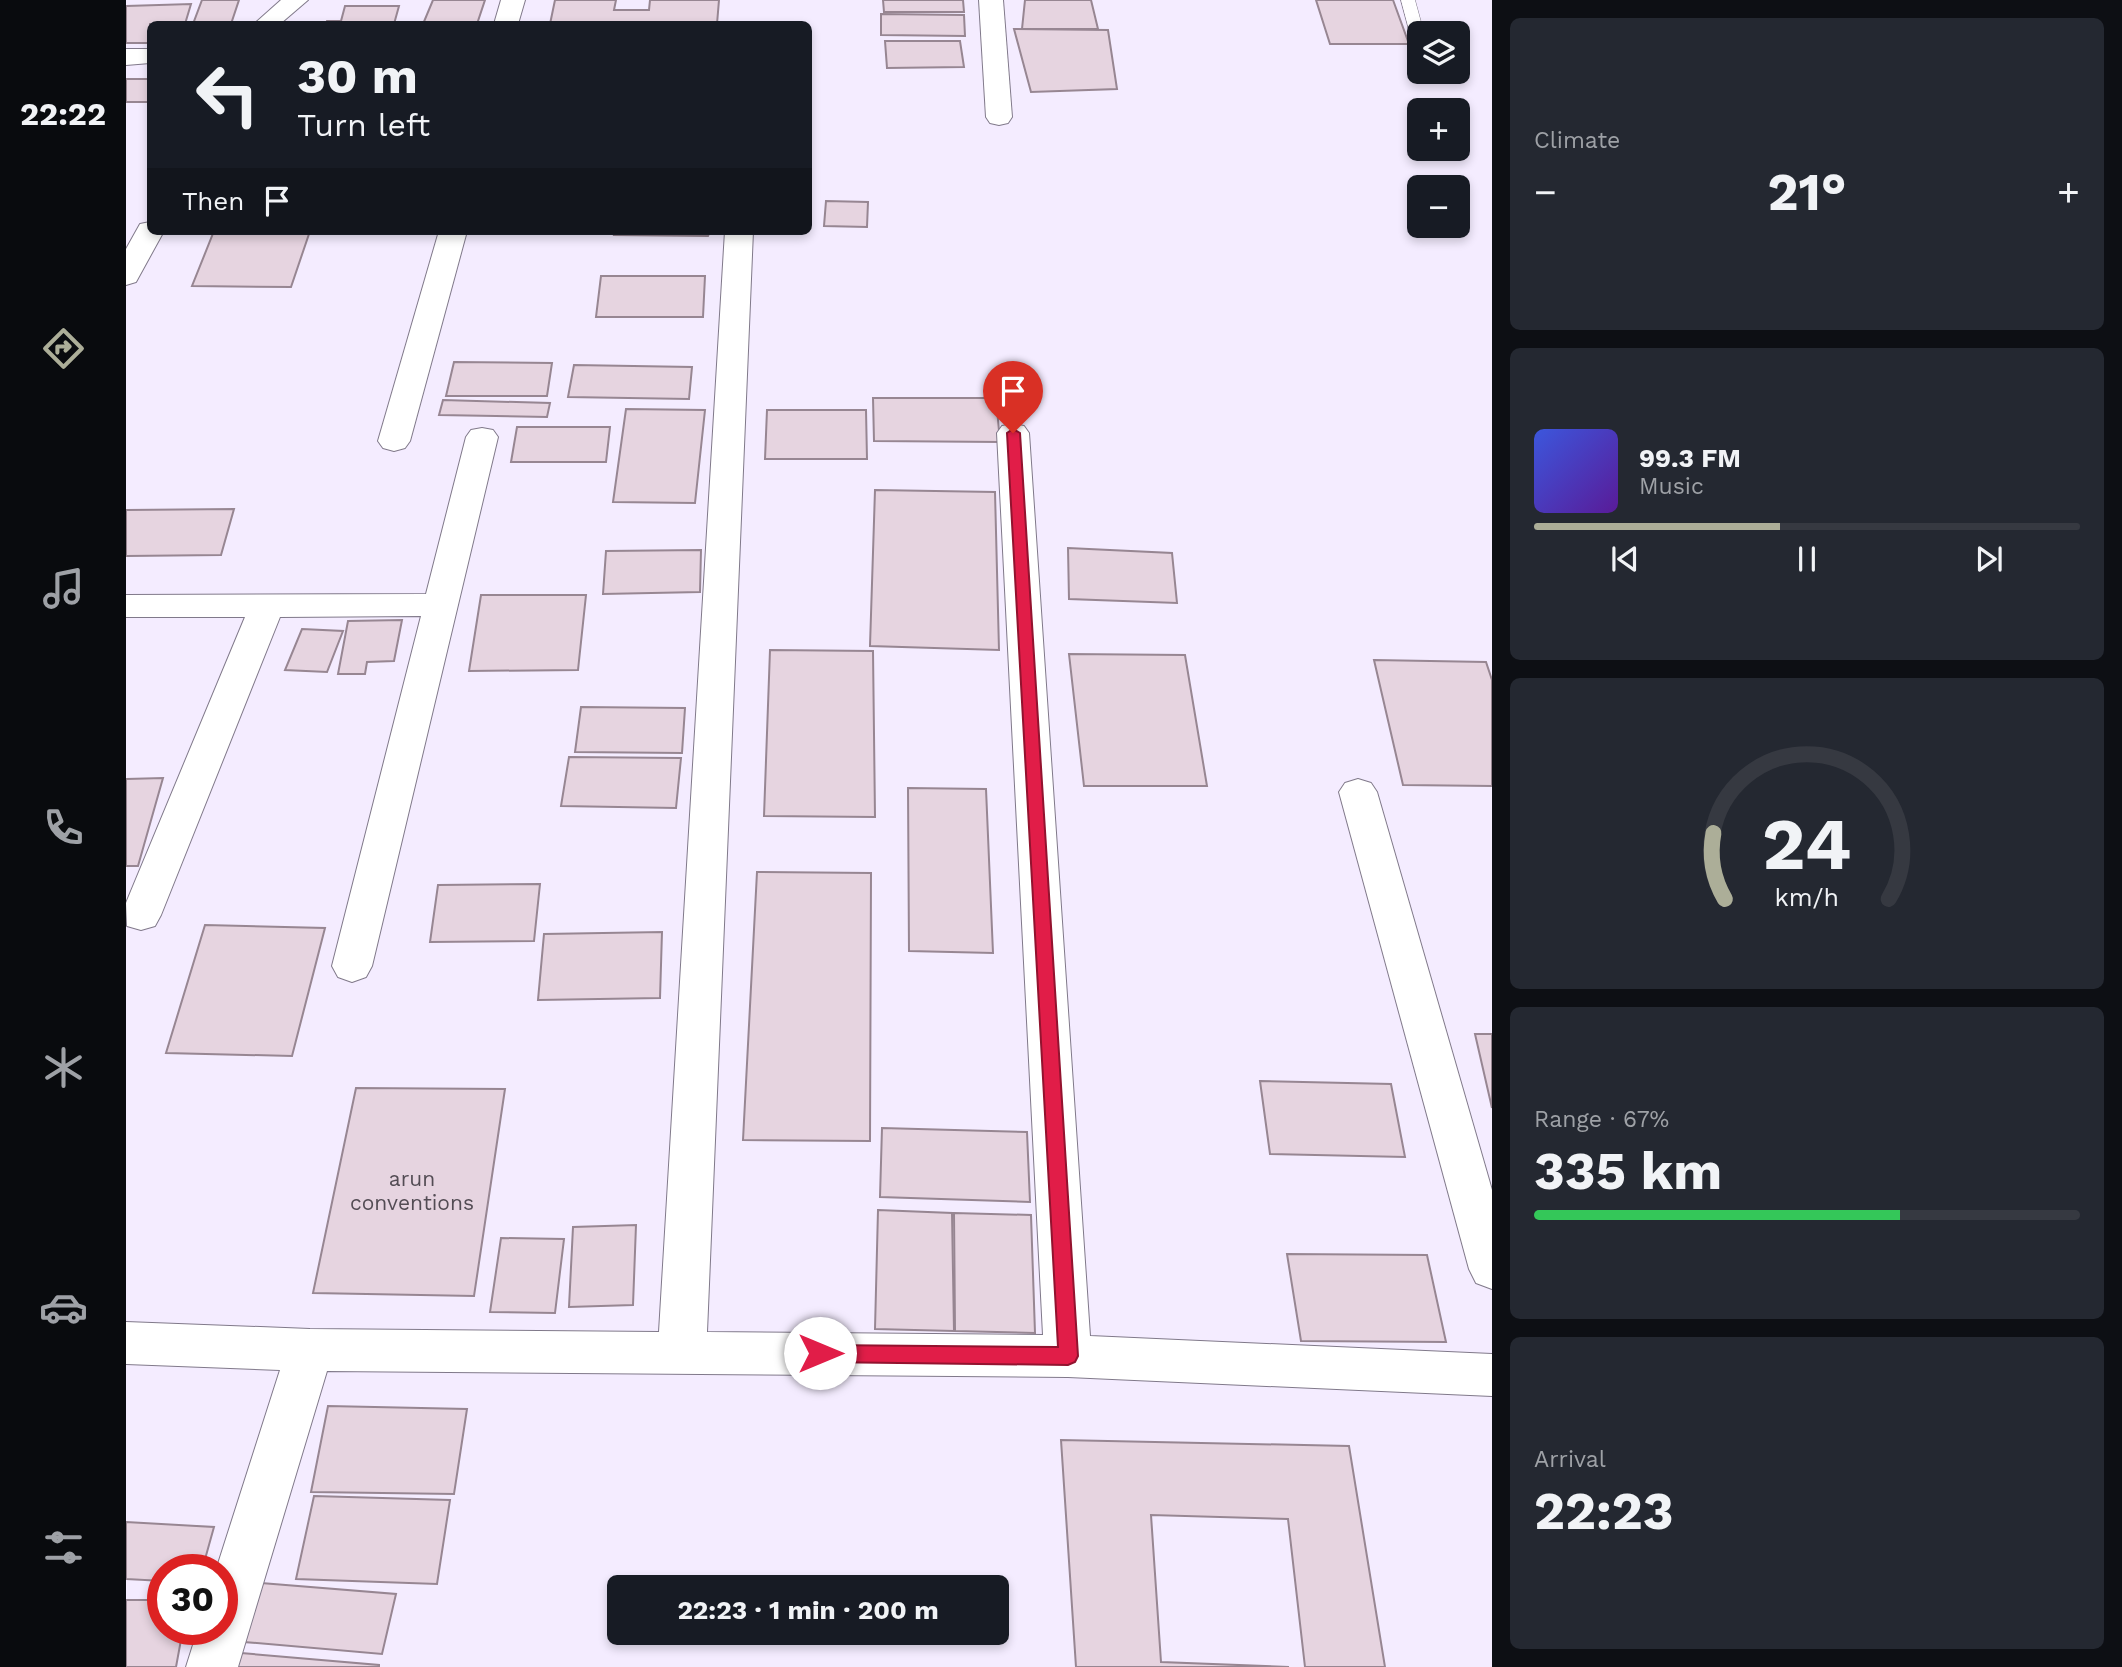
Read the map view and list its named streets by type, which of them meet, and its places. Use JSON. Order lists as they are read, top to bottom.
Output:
{
  "house_numbers": ["arun conventions"],
  "page": {
    "tabs": "22:22",
    "tile": [
      "Climate",
      ["Range · 67%", "335 km"],
      ["Arrival", "22:23"]
    ],
    "map_buttons": ["+", "−"],
    "turn": ["30 m", "Turn left"],
    "heat": ["−", "21°", "+"],
    "then": "Then",
    "song": ["99.3 FM", "Music"],
    "limit": "30",
    "trip": "22:23 · 1 min · 200 m",
    "gauge": ["24", "km/h"]
  }
}
